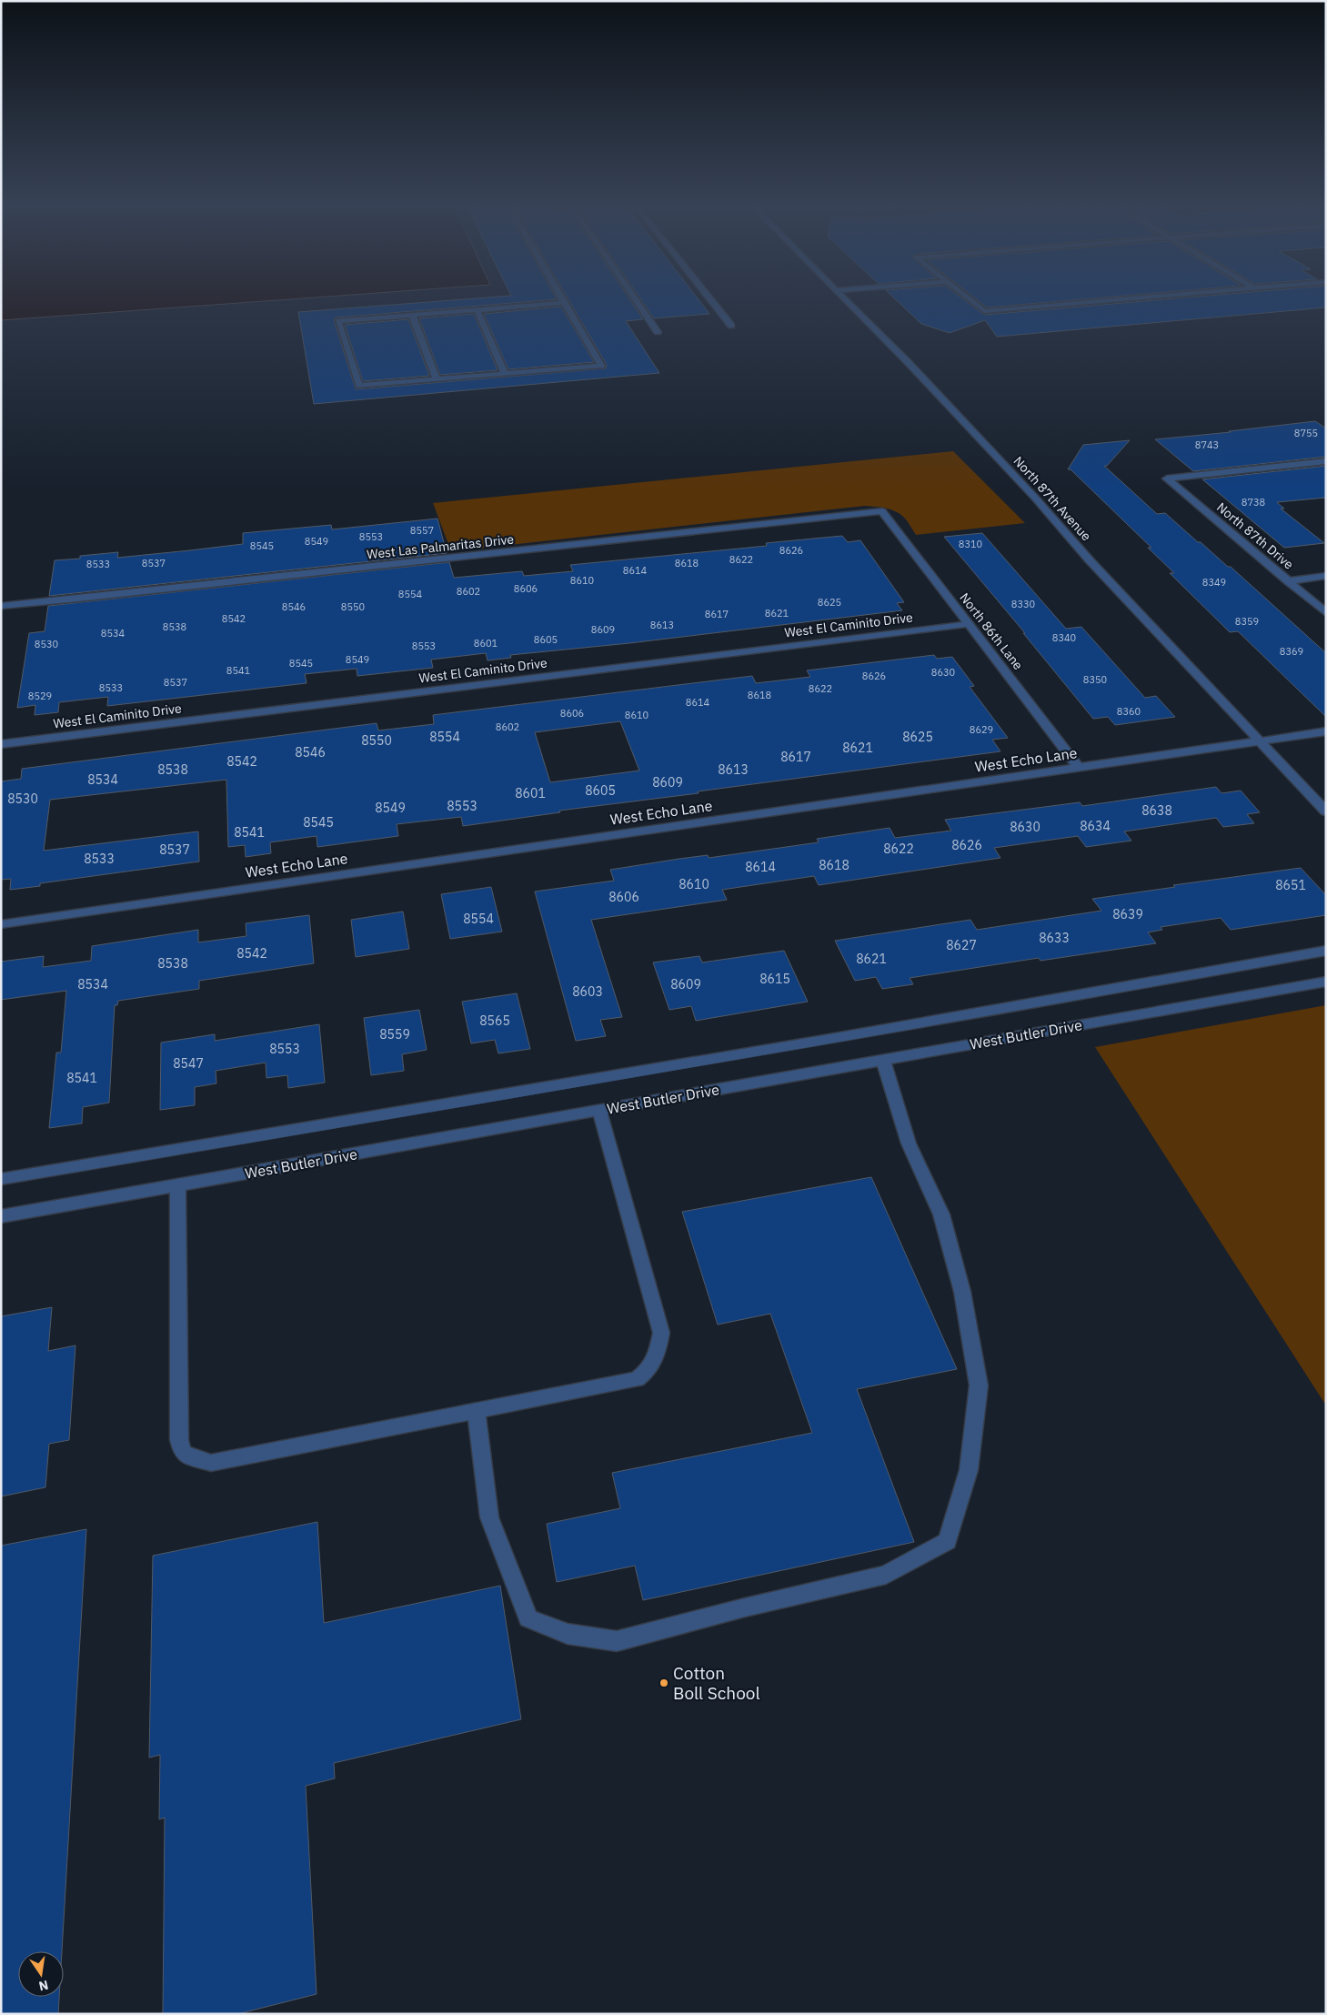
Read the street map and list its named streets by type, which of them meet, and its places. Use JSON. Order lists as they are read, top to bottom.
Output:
{
  "streets": {
    "street": [
      "North 87th Avenue",
      "North 87th Drive",
      "West Las Palmaritas Drive",
      "West El Caminito Drive",
      "North 86th Lane",
      "West Echo Lane",
      "West Butler Drive"
    ]
  },
  "crossings": [
    ["North 87th Avenue", "West Echo Lane"],
    ["West Las Palmaritas Drive", "North 86th Lane"],
    ["West El Caminito Drive", "North 86th Lane"],
    ["North 86th Lane", "West Echo Lane"]
  ],
  "places": ["Cotton Boll School"],
  "house_numbers": [
    "8755",
    "8743",
    "8738",
    "8557",
    "8553",
    "8549",
    "8310",
    "8545",
    "8626",
    "8622",
    "8537",
    "8618",
    "8533",
    "8614",
    "8610",
    "8349",
    "8606",
    "8602",
    "8554",
    "8625",
    "8330",
    "8546",
    "8550",
    "8621",
    "8617",
    "8542",
    "8359",
    "8613",
    "8538",
    "8609",
    "8534",
    "8340",
    "8605",
    "8601",
    "8530",
    "8553",
    "8369",
    "8549",
    "8545",
    "8541",
    "8630",
    "8626",
    "8350",
    "8537",
    "8533",
    "8622",
    "8618",
    "8529",
    "8614",
    "8360",
    "8606",
    "8610",
    "8602",
    "8629",
    "8554",
    "8625",
    "8550",
    "8621",
    "8546",
    "8617",
    "8542",
    "8538",
    "8613",
    "8534",
    "8609",
    "8605",
    "8601",
    "8530",
    "8553",
    "8549",
    "8638",
    "8545",
    "8634",
    "8630",
    "8541",
    "8626",
    "8622",
    "8537",
    "8533",
    "8618",
    "8614",
    "8610",
    "8651",
    "8606",
    "8639",
    "8554",
    "8633",
    "8627",
    "8542",
    "8621",
    "8538",
    "8615",
    "8534",
    "8609",
    "8603",
    "8565",
    "8559",
    "8553",
    "8547",
    "8541"
  ],
  "north": "bottom"
}
